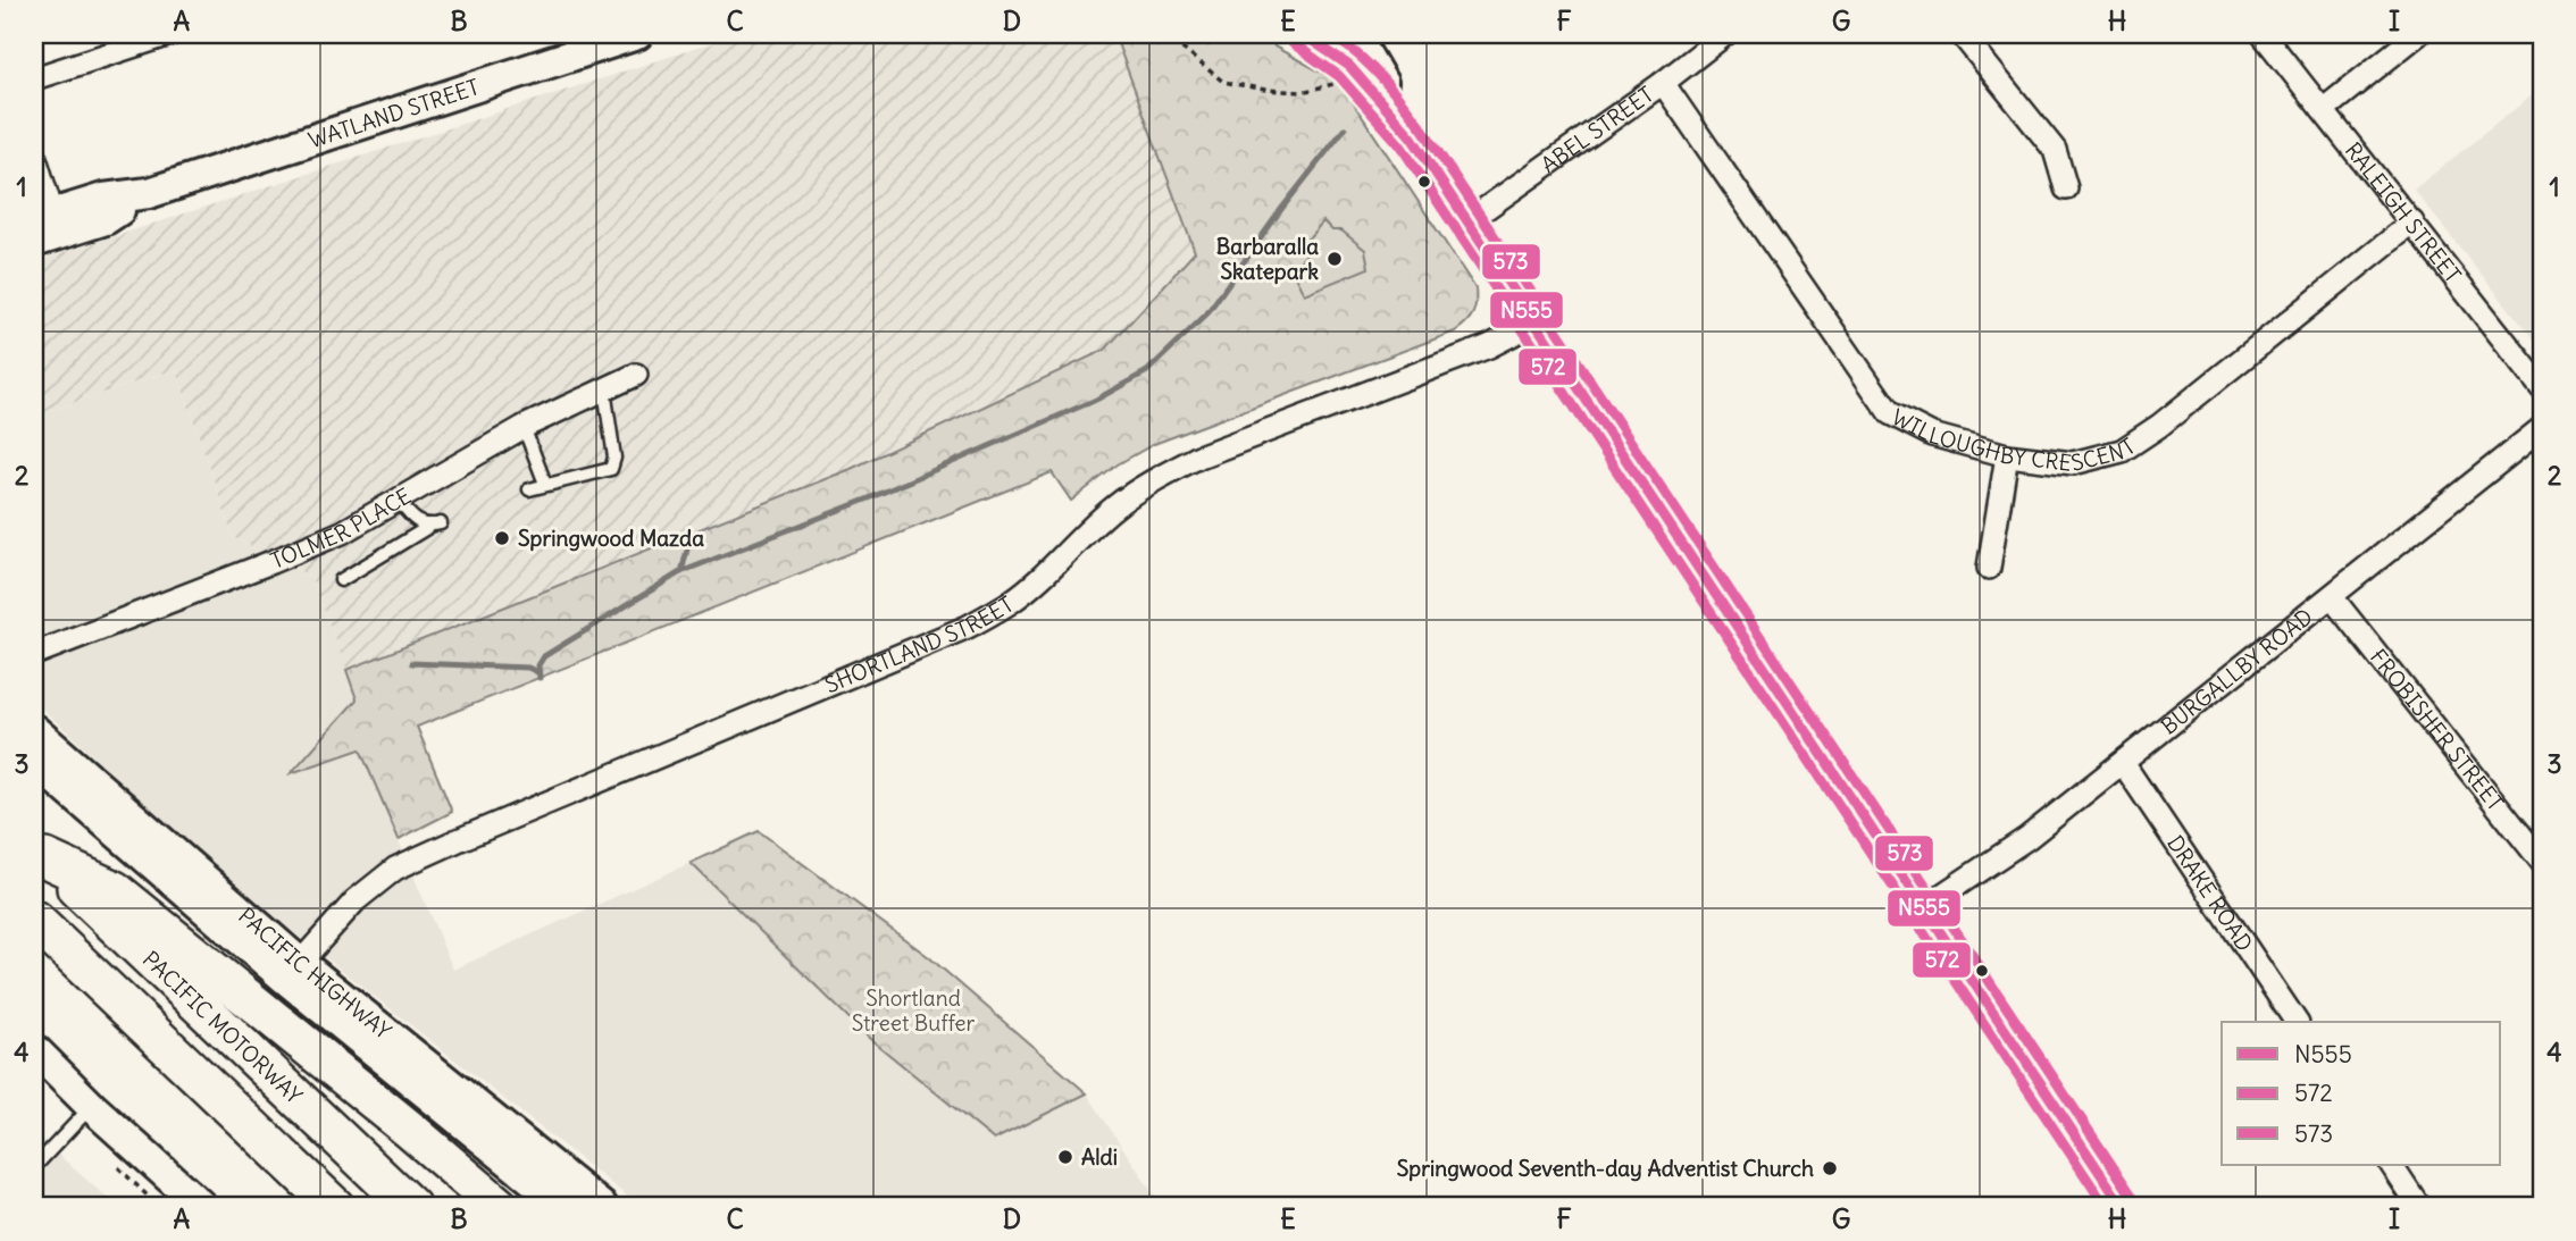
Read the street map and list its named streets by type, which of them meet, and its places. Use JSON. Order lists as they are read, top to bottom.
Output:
{
  "streets": {
    "highway": ["PACIFIC MOTORWAY"],
    "street": [
      "WATLAND STREET",
      "ABEL STREET",
      "RALEIGH STREET",
      "WILLOUGHBY CRESCENT",
      "TOLMER PLACE",
      "SHORTLAND STREET",
      "BURGALLBY ROAD",
      "FROBISHER STREET",
      "DRAKE ROAD",
      "PACIFIC HIGHWAY"
    ]
  },
  "crossings": [
    ["ABEL STREET", "WILLOUGHBY CRESCENT"],
    ["RALEIGH STREET", "WILLOUGHBY CRESCENT"],
    ["SHORTLAND STREET", "PACIFIC HIGHWAY"],
    ["BURGALLBY ROAD", "FROBISHER STREET"],
    ["BURGALLBY ROAD", "DRAKE ROAD"]
  ],
  "parks": ["Shortland Street Buffer"],
  "places": [
    "Barbaralla Skatepark",
    "Springwood Mazda",
    "Aldi",
    "Springwood Seventh-day Adventist Church"
  ],
  "lines": ["transit line N555", "transit line 573", "transit line 572"],
  "legend": ["N555", "572", "573"],
  "grid": {
    "columns": [
      "A",
      "B",
      "C",
      "D",
      "E",
      "F",
      "G",
      "H",
      "I"
    ],
    "rows": [
      "1",
      "2",
      "3",
      "4"
    ]
  }
}
